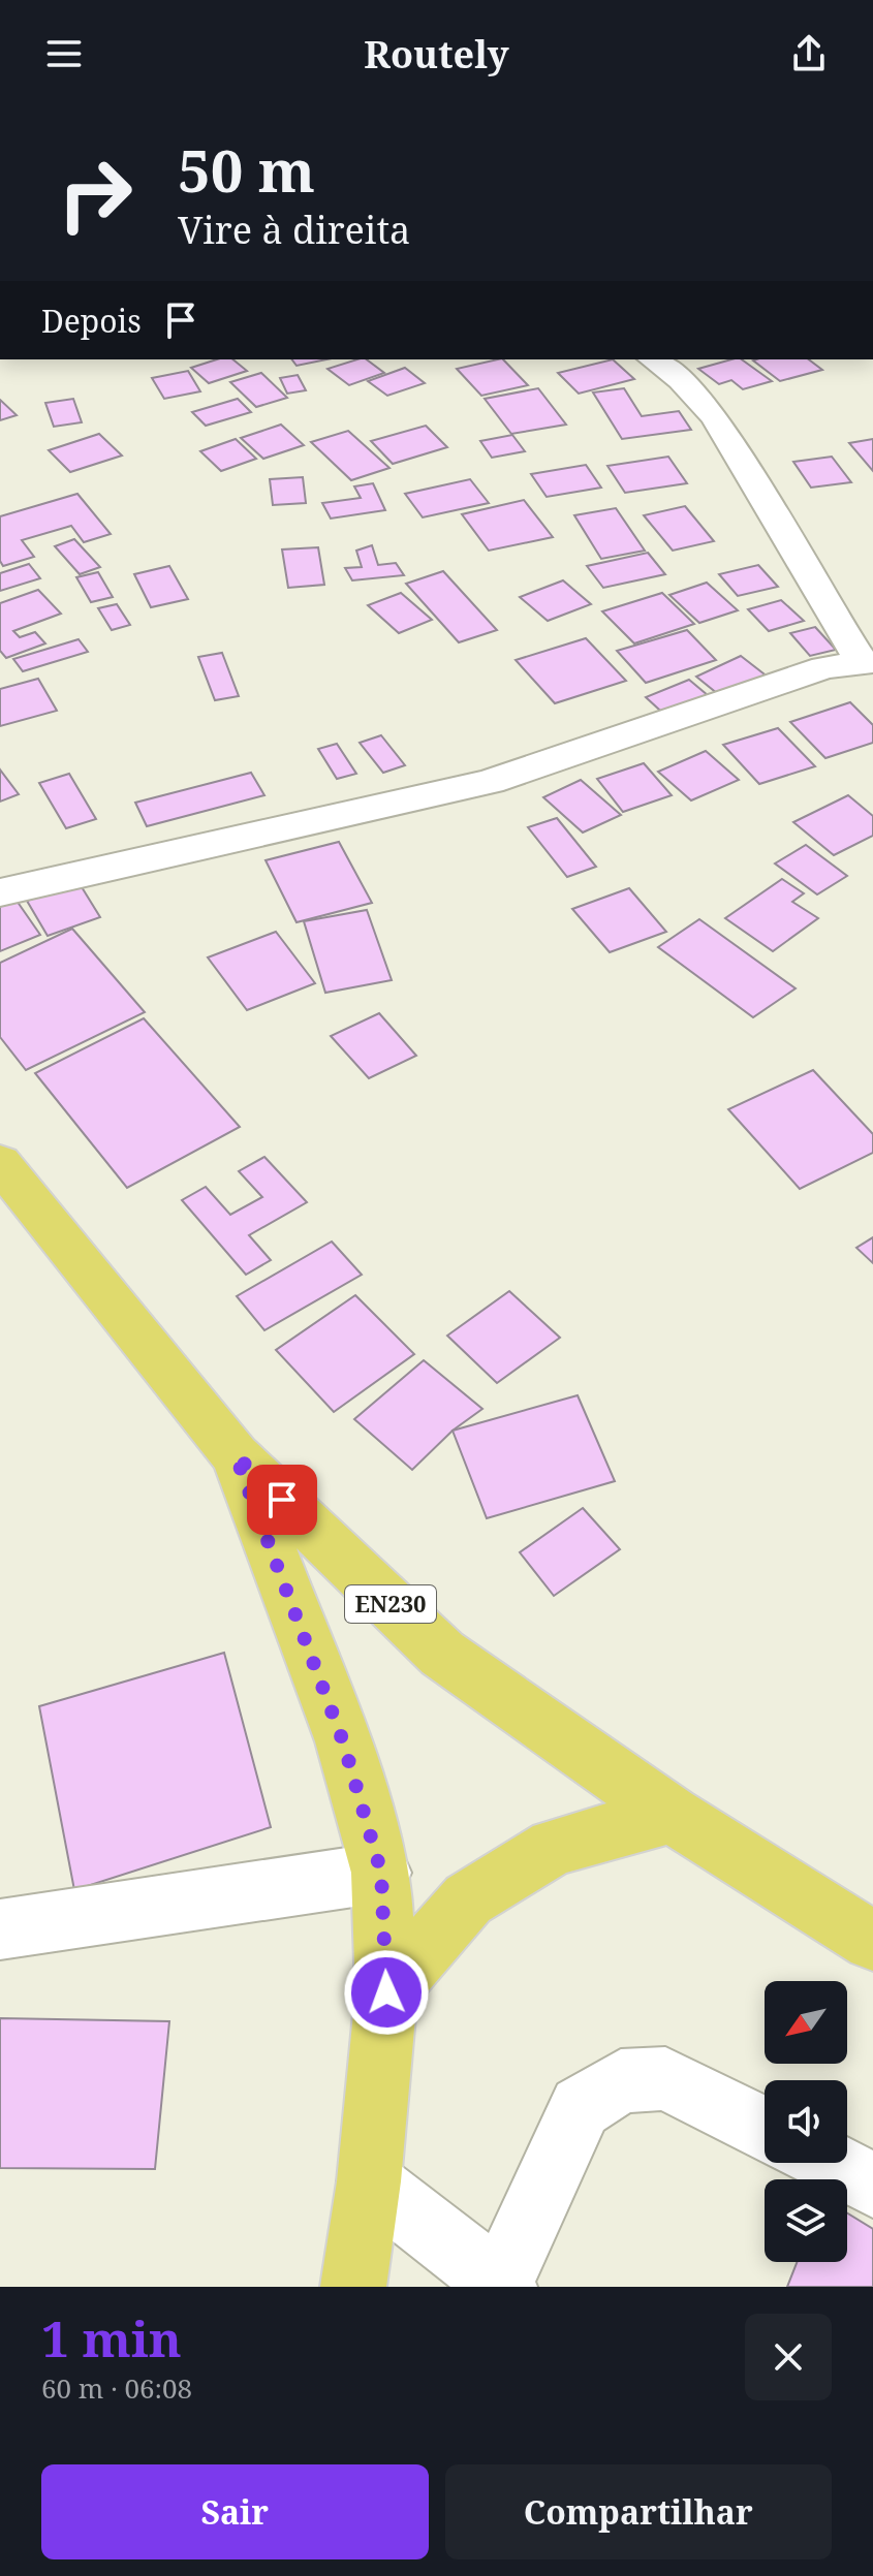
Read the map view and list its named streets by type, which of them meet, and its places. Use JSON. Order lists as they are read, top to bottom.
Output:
{
  "streets": {
    "main road": ["EN230"]
  },
  "north": "bottom left",
  "page": {
    "header": "Routely",
    "turn": ["50 m", "Vire à direita"],
    "then": "Depois",
    "heading": ["1 min", "60 m · 06:08"],
    "buttons": ["Sair", "Compartilhar"]
  }
}
